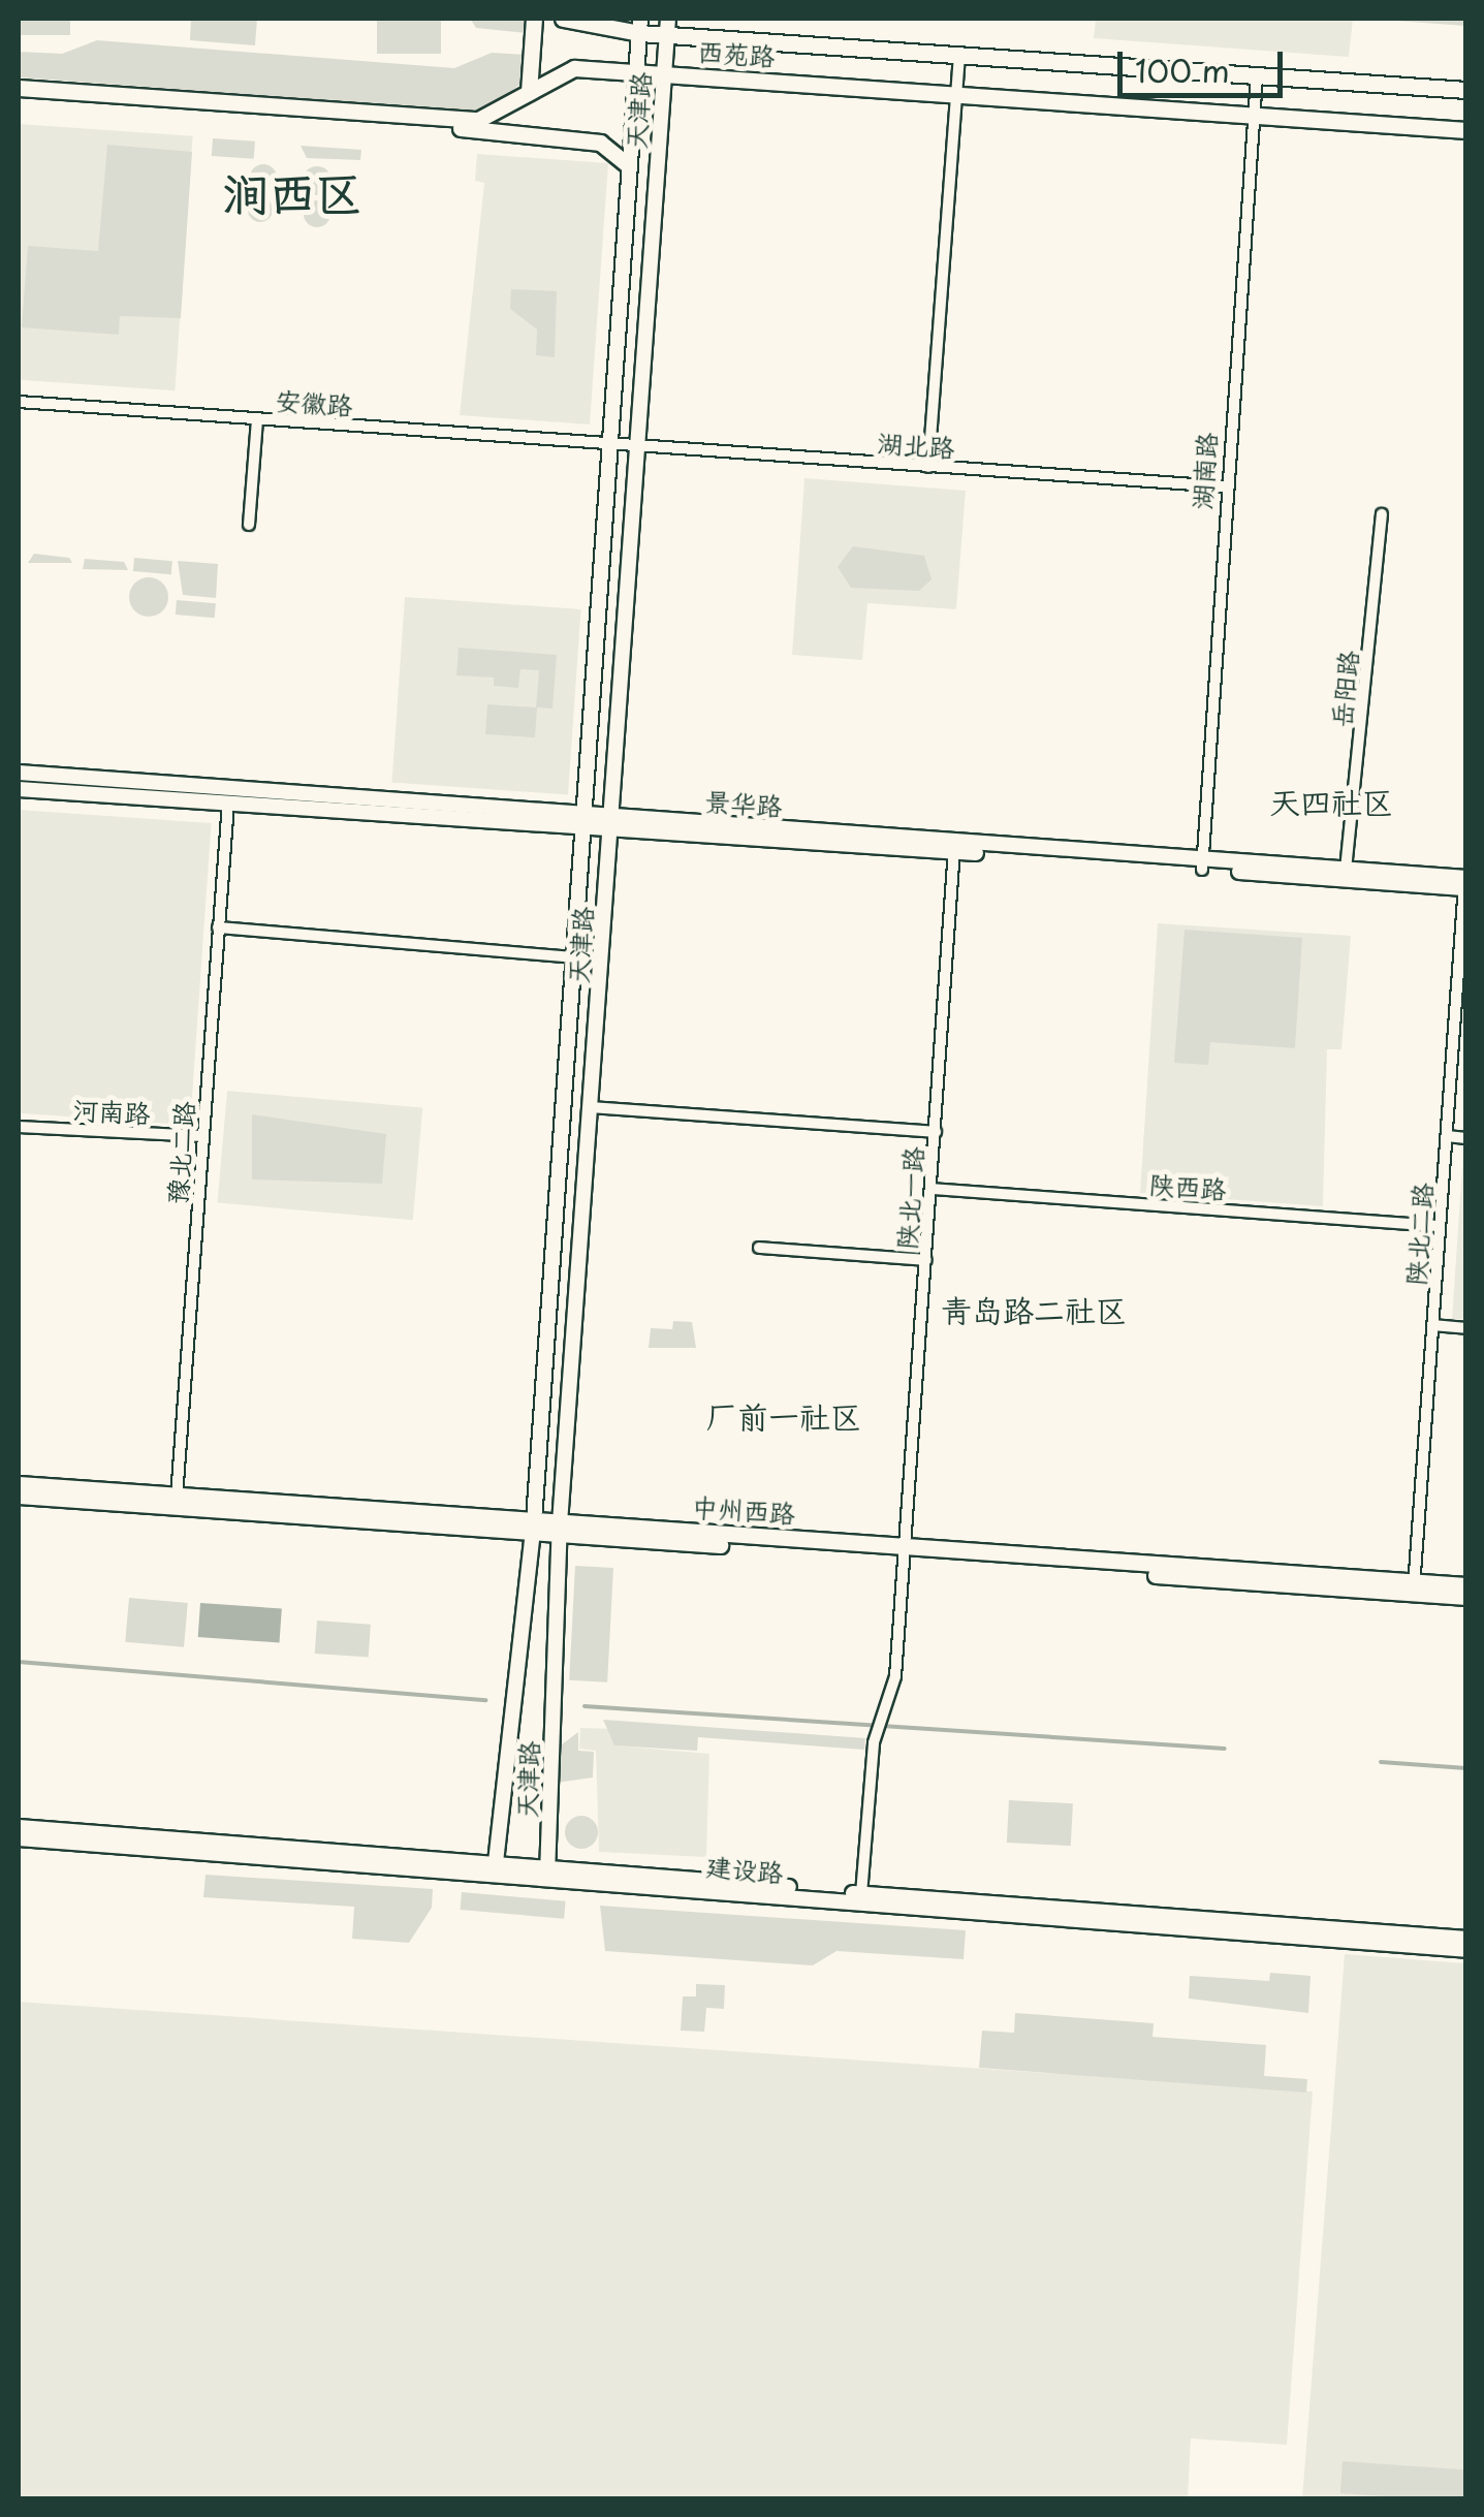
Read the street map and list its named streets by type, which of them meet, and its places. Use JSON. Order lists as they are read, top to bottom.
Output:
{
  "streets": {
    "main road": [
      "西苑路",
      "天津路",
      "景华路",
      "中州西路",
      "建设路"
    ],
    "street": [
      "安徽路",
      "湖北路",
      "湖南路",
      "岳阳路",
      "河南路",
      "豫北二路",
      "陕西路",
      "陕北一路",
      "陕北二路"
    ]
  },
  "crossings": [
    ["西苑路", "天津路"],
    ["西苑路", "湖南路"],
    ["天津路", "安徽路"],
    ["天津路", "湖北路"],
    ["天津路", "景华路"],
    ["天津路", "中州西路"],
    ["天津路", "建设路"],
    ["安徽路", "湖北路"],
    ["湖北路", "湖南路"],
    ["湖南路", "景华路"],
    ["岳阳路", "景华路"],
    ["景华路", "豫北二路"],
    ["景华路", "陕北一路"],
    ["景华路", "陕北二路"],
    ["河南路", "豫北二路"],
    ["豫北二路", "中州西路"],
    ["陕西路", "陕北一路"],
    ["陕西路", "陕北二路"],
    ["陕北一路", "中州西路"],
    ["陕北一路", "建设路"],
    ["陕北二路", "中州西路"]
  ],
  "districts": [
    "涧西区",
    "天四社区",
    "青岛路二社区",
    "厂前一社区"
  ],
  "scale_bar": "100 m"
}
